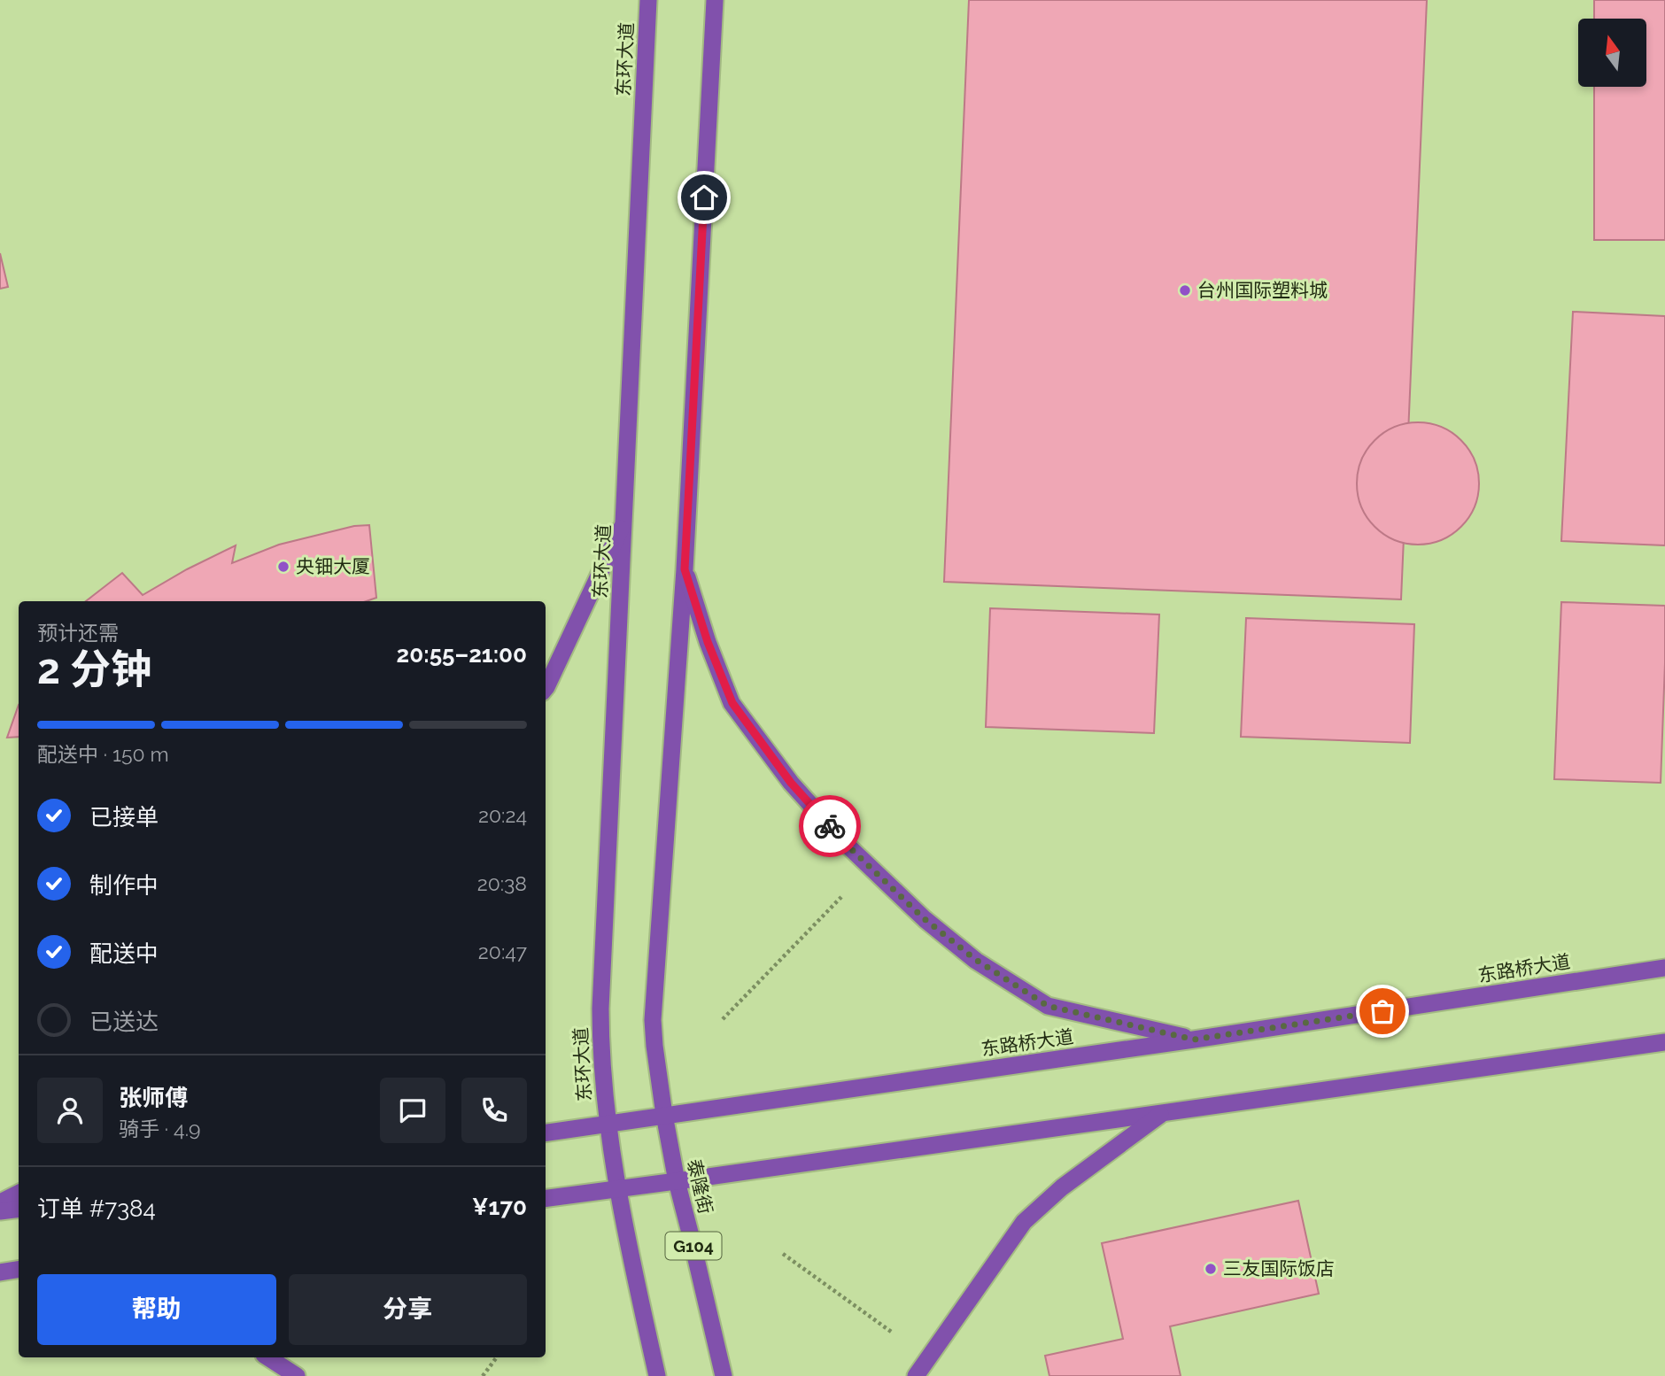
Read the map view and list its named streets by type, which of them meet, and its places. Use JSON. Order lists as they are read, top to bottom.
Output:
{
  "streets": {
    "main road": [
      "东环大道",
      "东路桥大道",
      "泰隆街",
      "G104"
    ]
  },
  "crossings": [
    ["东环大道", "东路桥大道"],
    ["东路桥大道", "泰隆街"]
  ],
  "places": ["台州国际塑料城", "央钿大厦", "三友国际饭店"],
  "north": "top",
  "page": {
    "heading": ["2 分钟", "预计还需", "20:55–21:00"],
    "panel": [
      "张师傅",
      "骑手 · 4.9",
      "订单 #7384",
      "¥170"
    ],
    "bar": "配送中 · 150 m",
    "list": [
      ["已接单", "20:24"],
      ["制作中", "20:38"],
      ["配送中", "20:47"],
      "已送达"
    ],
    "buttons": ["帮助", "分享"]
  }
}
